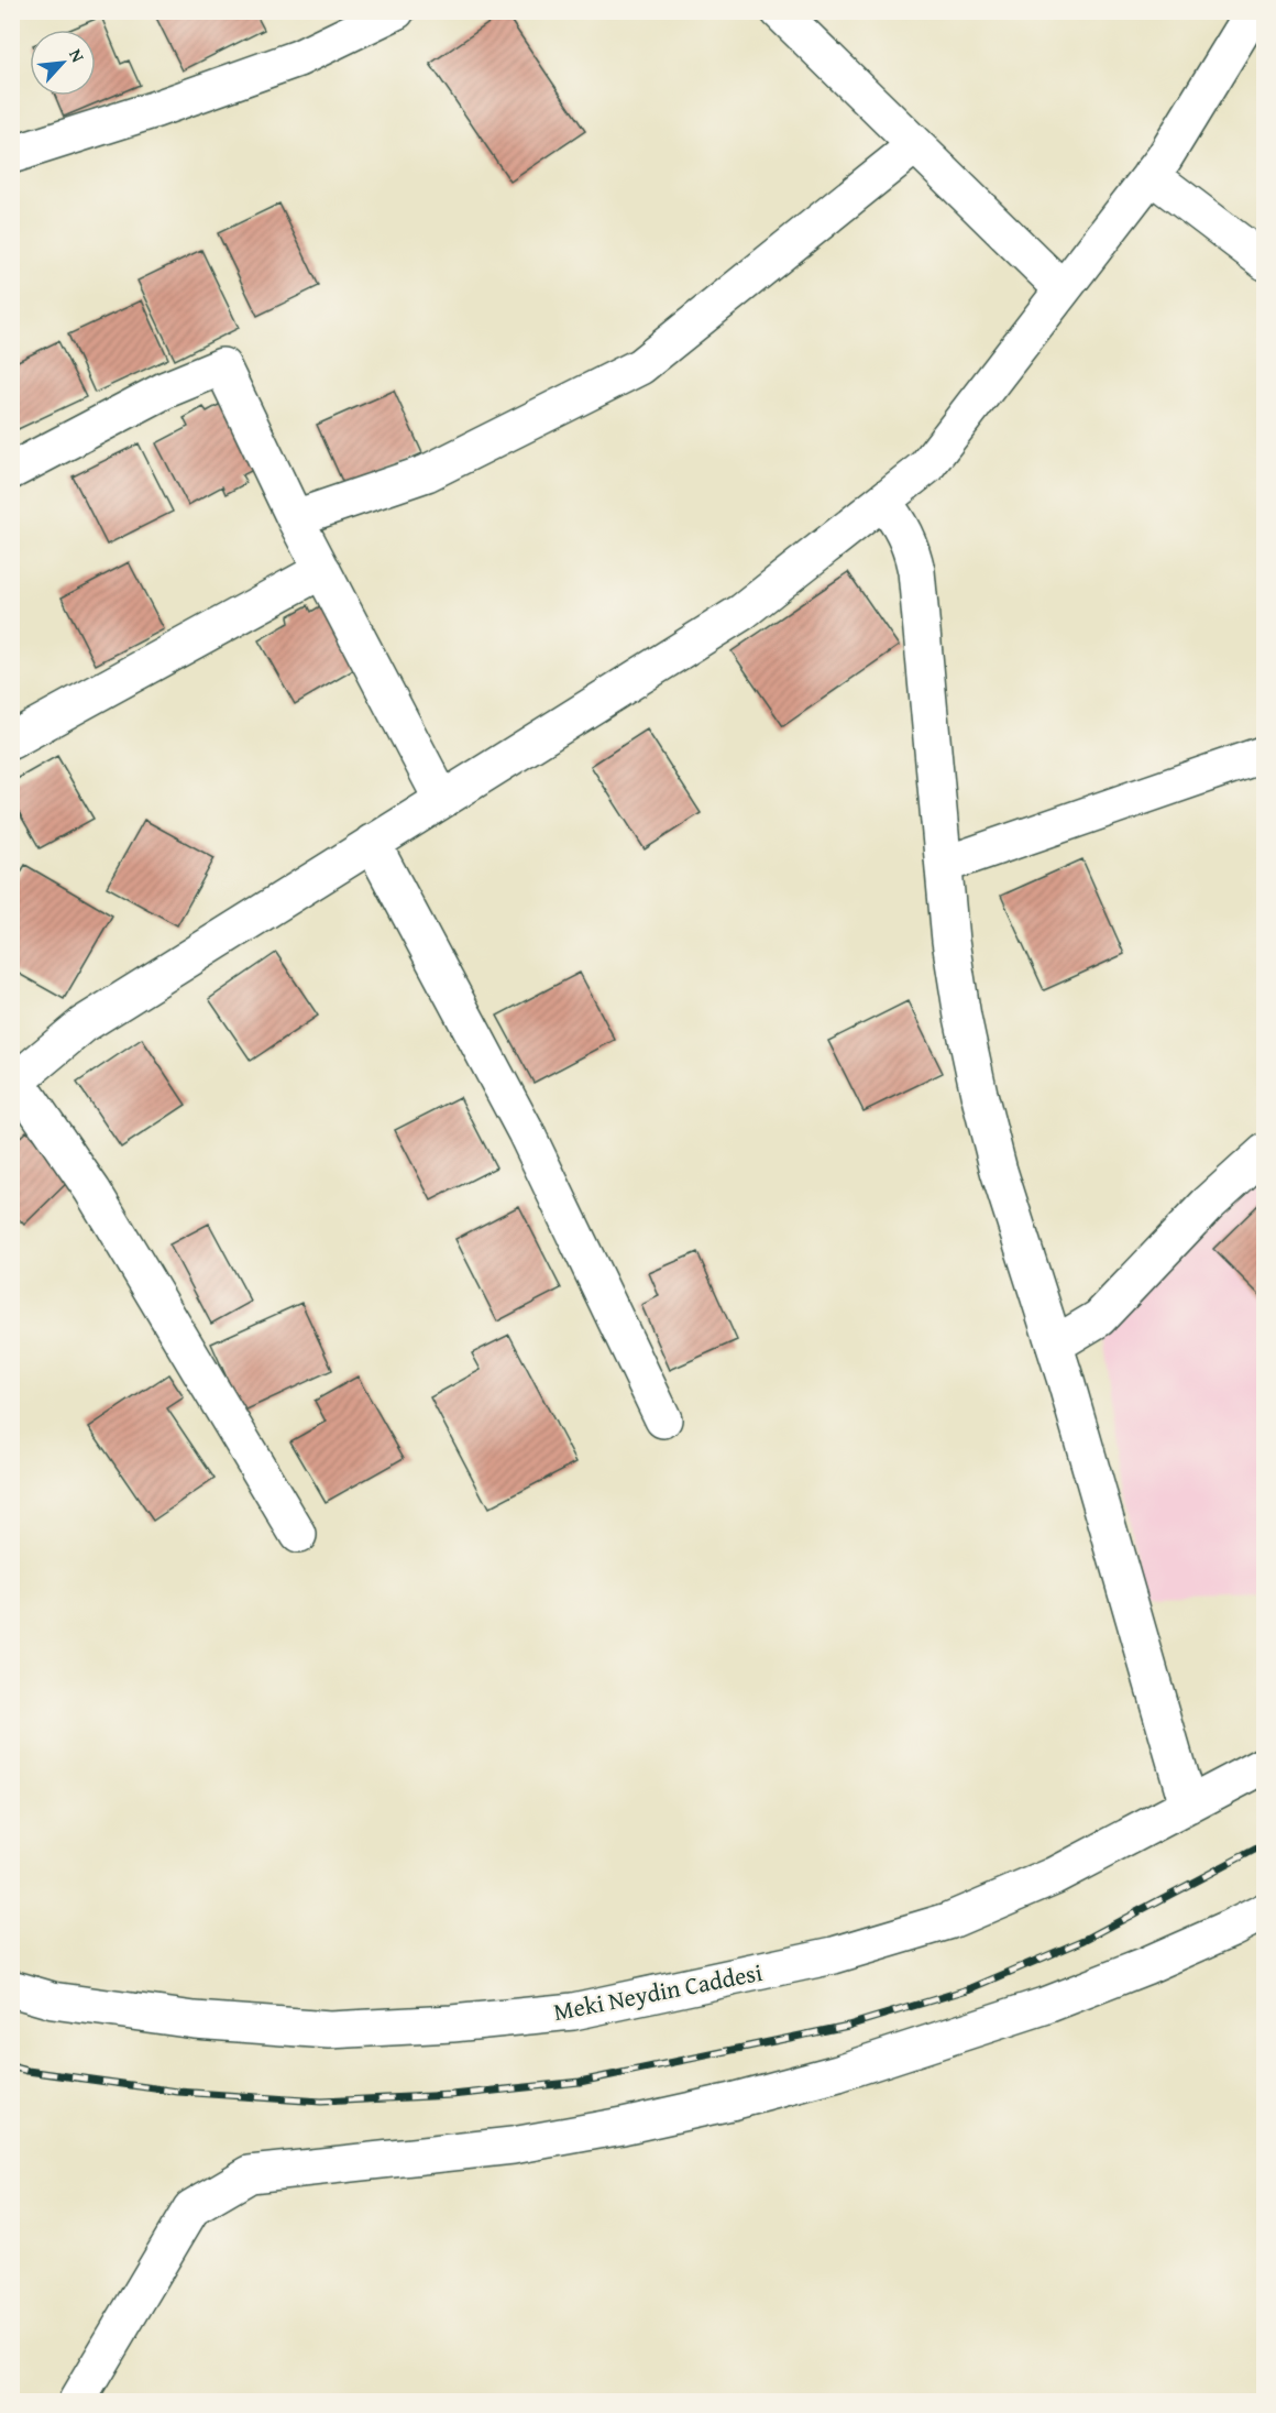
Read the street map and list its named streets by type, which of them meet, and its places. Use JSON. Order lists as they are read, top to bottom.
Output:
{
  "streets": {
    "street": ["Meki Neydin Caddesi"]
  },
  "north": "top right"
}
